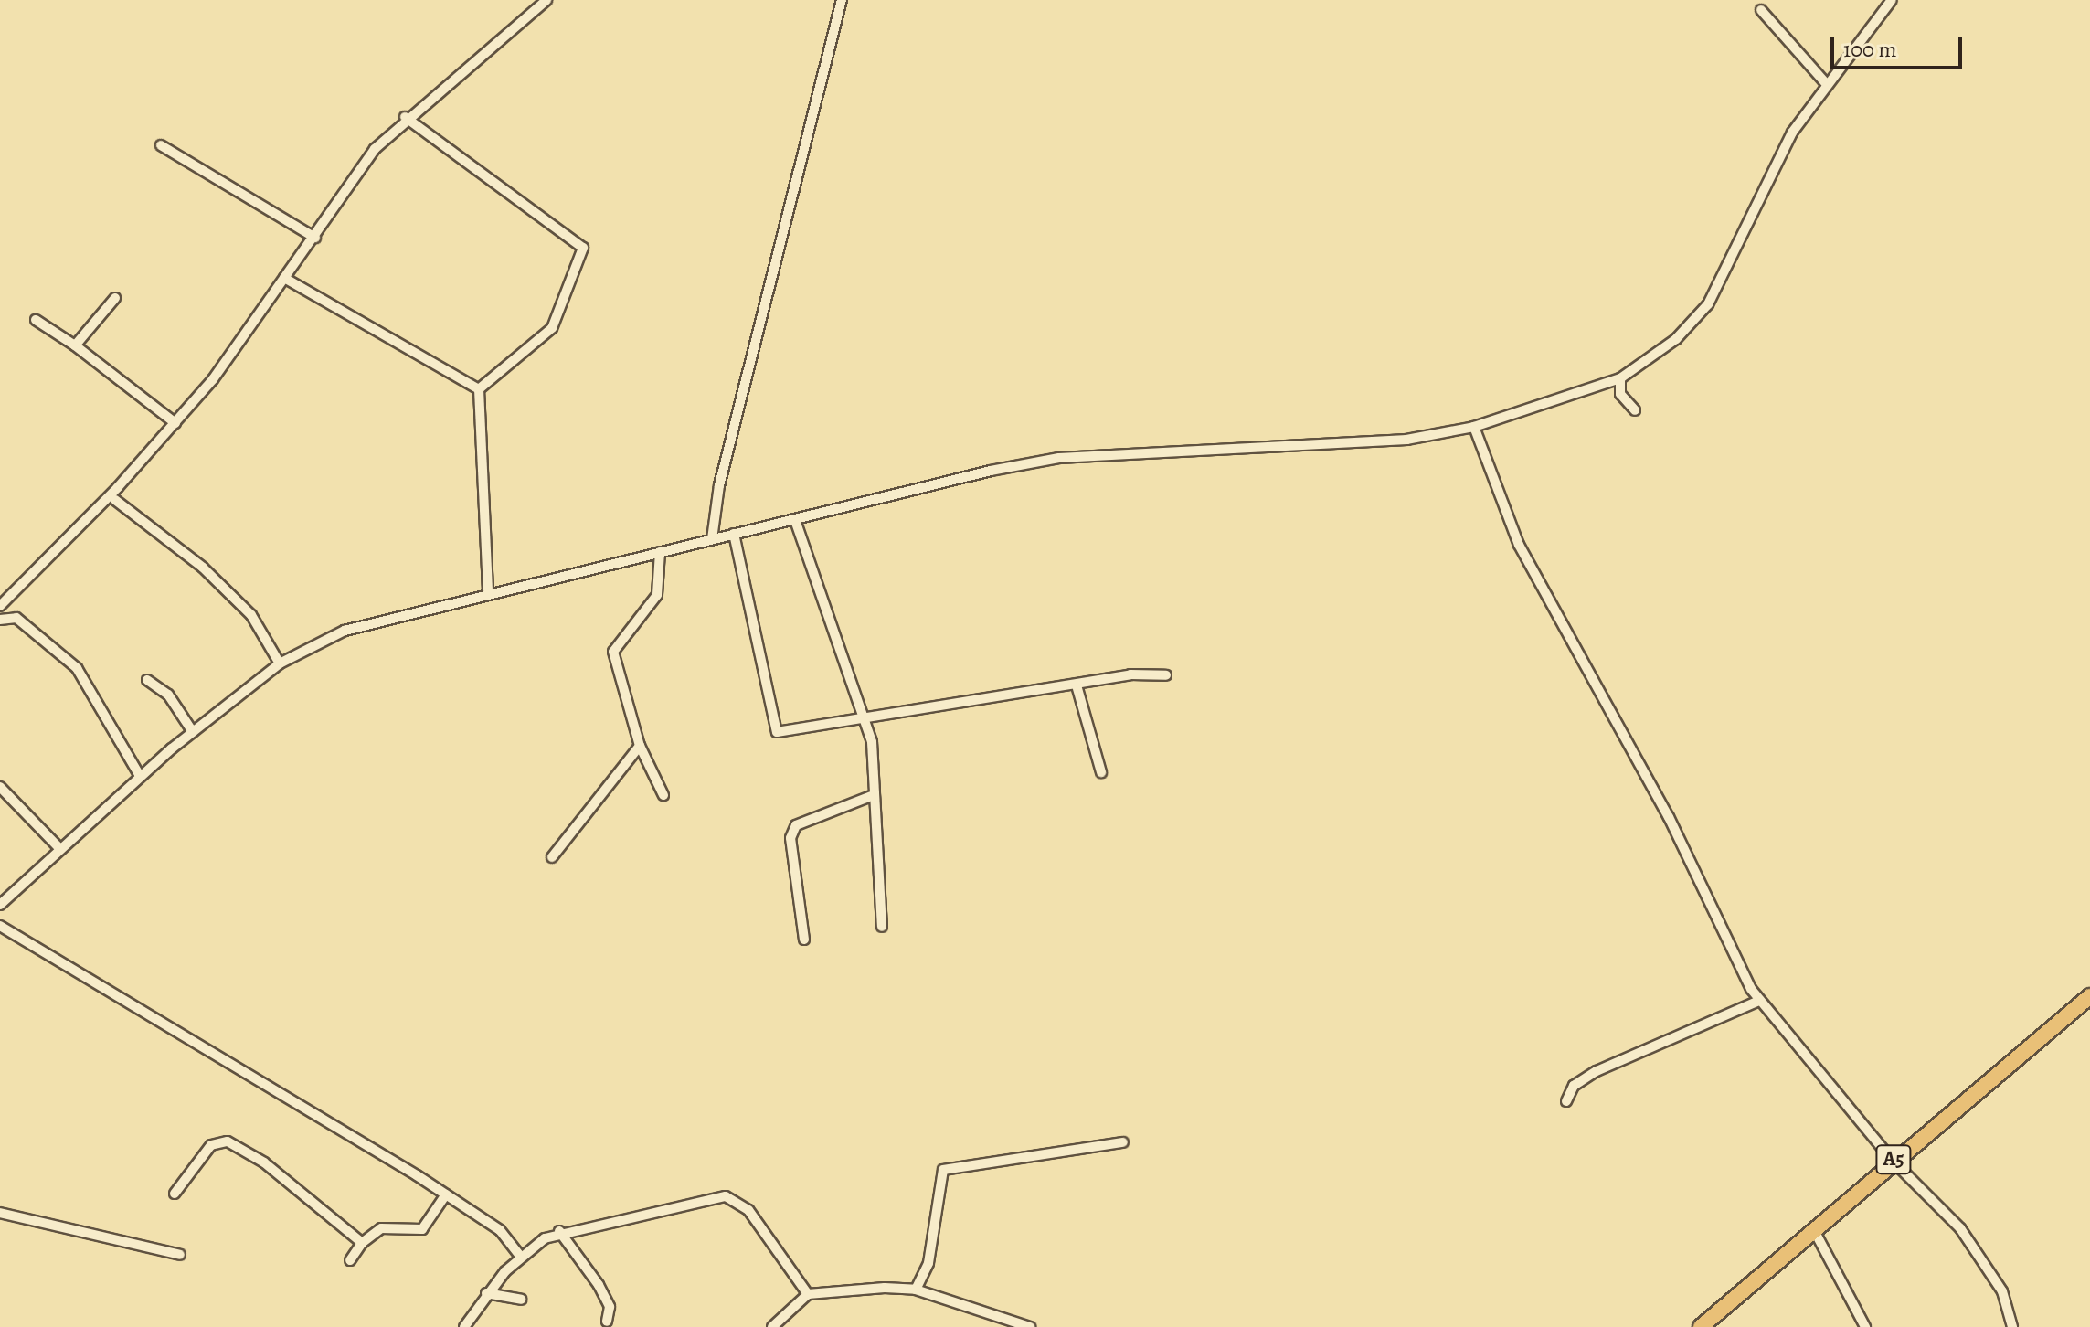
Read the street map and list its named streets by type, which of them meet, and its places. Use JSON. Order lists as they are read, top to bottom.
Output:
{
  "streets": {
    "main road": ["A5"]
  },
  "scale_bar": "100 m"
}
